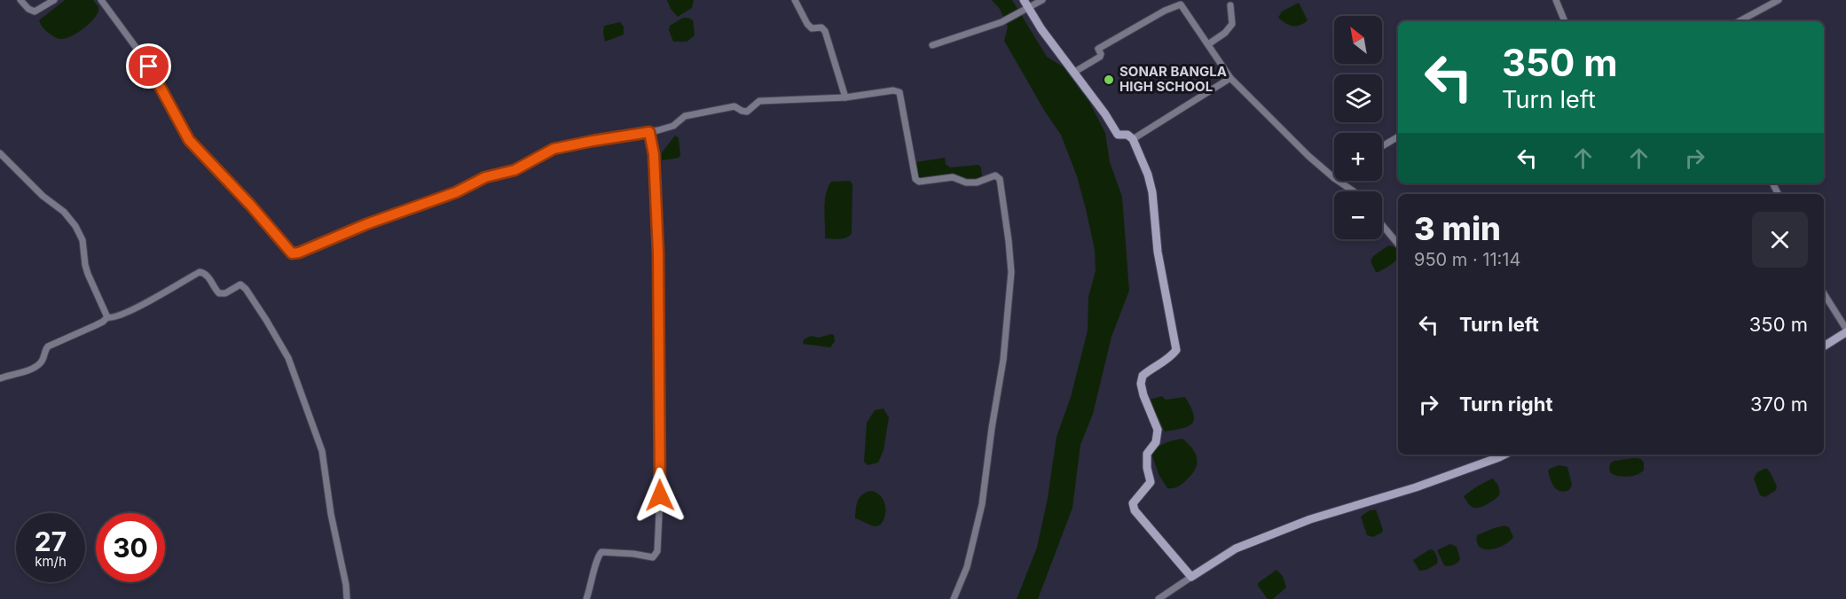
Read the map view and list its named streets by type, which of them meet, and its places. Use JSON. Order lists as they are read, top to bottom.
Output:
{
  "places": ["SONAR BANGLA HIGH SCHOOL"],
  "north": "top left",
  "page": {
    "map_buttons": ["+", "−"],
    "turn": ["350 m", "Turn left"],
    "heading": ["3 min", "950 m · 11:14"],
    "list": [
      {
        "name": "Turn left",
        "value": "350 m"
      },
      {
        "name": "Turn right",
        "value": "370 m"
      }
    ],
    "speed": "27 km/h",
    "limit": "30"
  }
}
